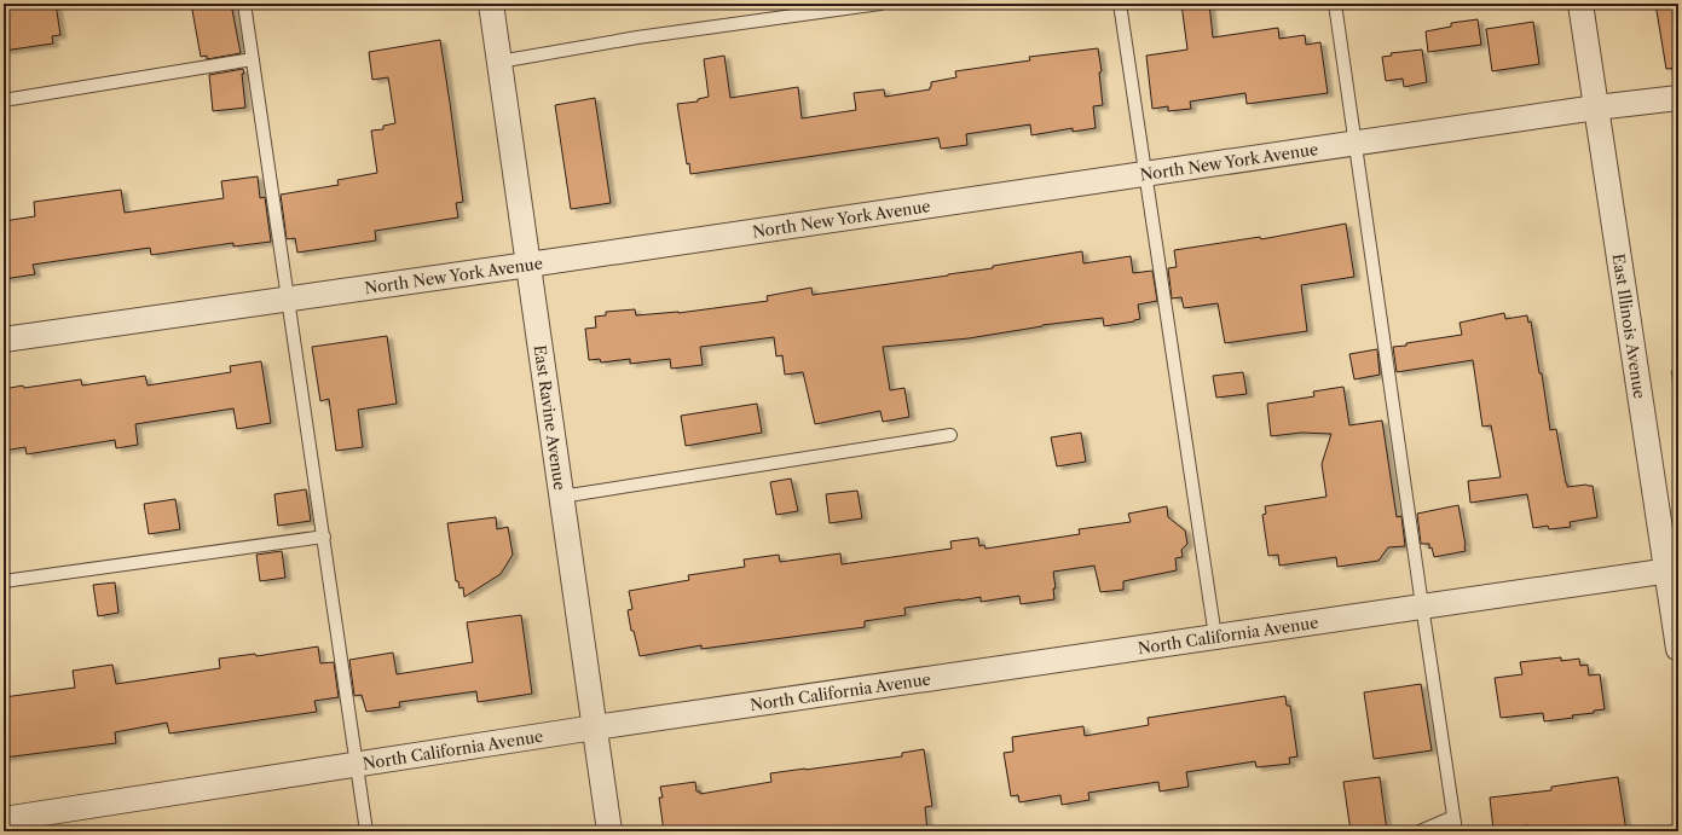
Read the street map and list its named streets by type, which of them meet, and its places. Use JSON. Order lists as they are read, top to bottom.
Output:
{
  "streets": {
    "street": [
      "North New York Avenue",
      "East Illinois Avenue",
      "East Ravine Avenue",
      "North California Avenue"
    ]
  },
  "crossings": [
    ["North New York Avenue", "East Illinois Avenue"],
    ["North New York Avenue", "East Ravine Avenue"],
    ["East Illinois Avenue", "North California Avenue"],
    ["East Ravine Avenue", "North California Avenue"]
  ]
}
